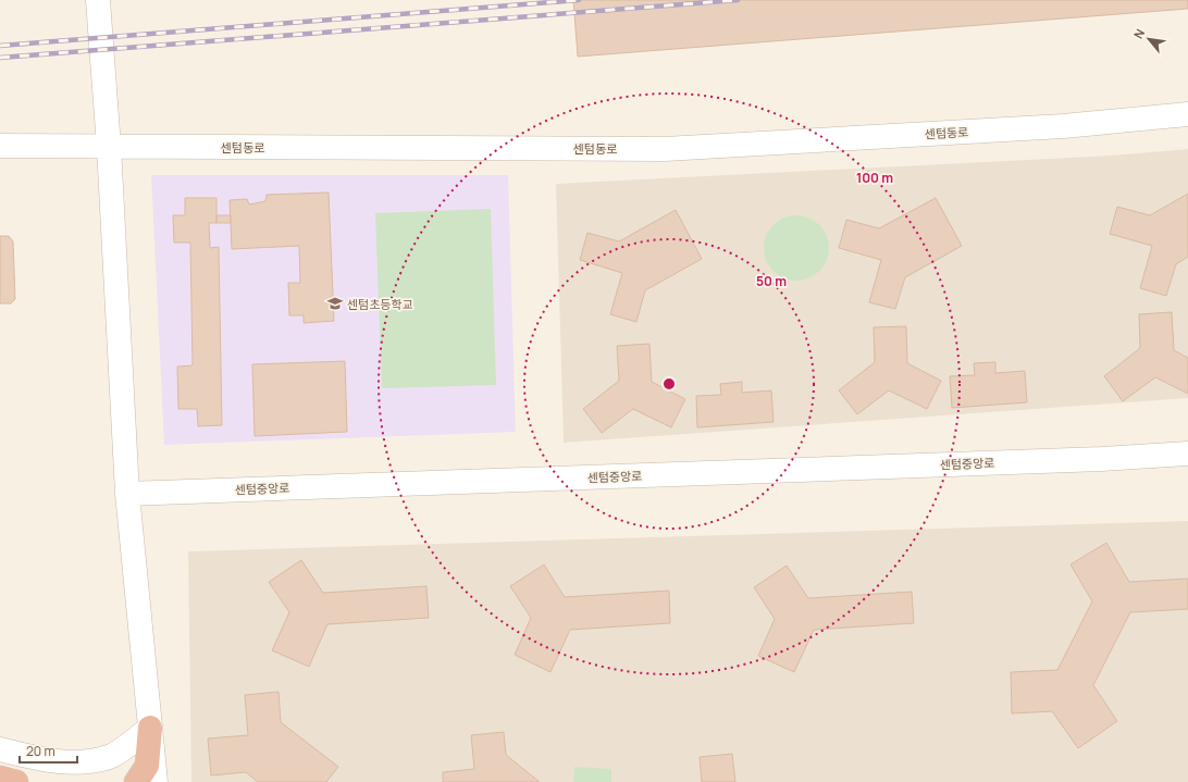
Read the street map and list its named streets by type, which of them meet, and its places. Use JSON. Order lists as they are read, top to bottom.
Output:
{
  "streets": {
    "main road": ["센텀동로", "센텀중앙로"]
  },
  "places": {
    "school or university": ["센텀초등학교"]
  },
  "scale_bar": "20 m",
  "north": "top left",
  "rings": ["100 m", "50 m"]
}
